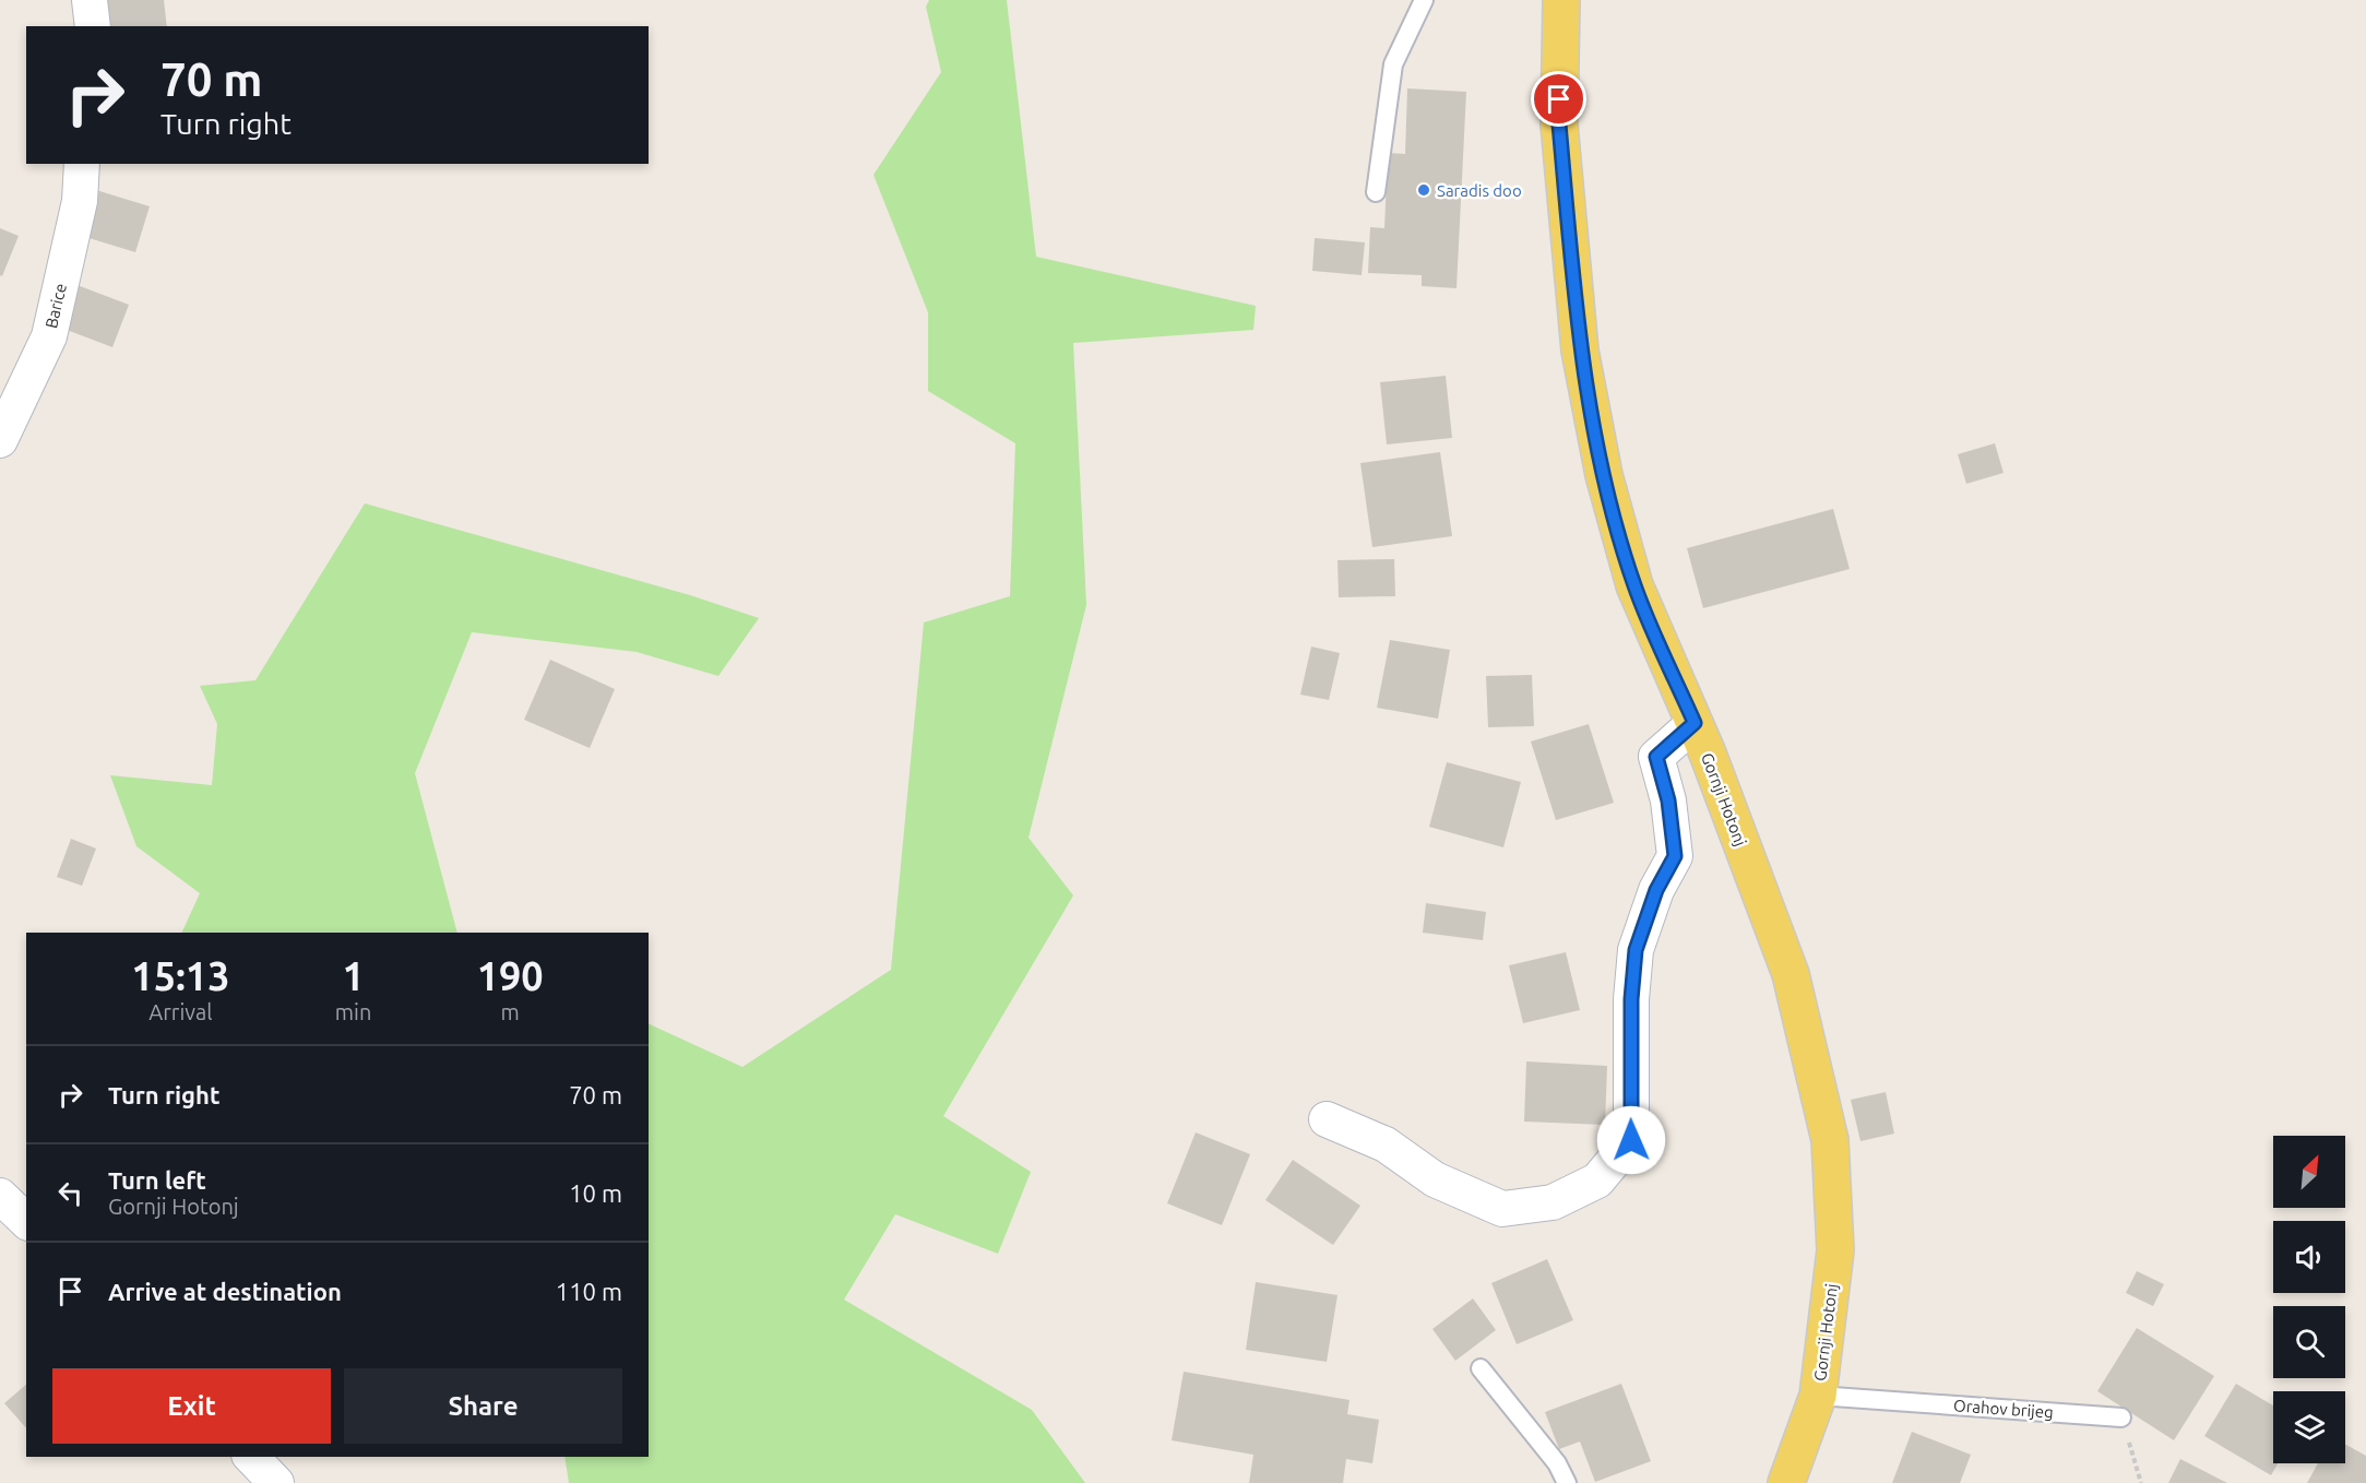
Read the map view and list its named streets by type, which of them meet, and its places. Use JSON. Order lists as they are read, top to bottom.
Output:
{
  "streets": {
    "main road": ["Gornji Hotonj"],
    "street": ["Barice"],
    "lane": ["Orahov brijeg"]
  },
  "crossings": [
    ["Gornji Hotonj", "Orahov brijeg"]
  ],
  "places": ["Saradis doo"],
  "north": "top right",
  "page": {
    "turn": ["70 m", "Turn right"],
    "eta": [
      "15:13",
      "Arrival",
      "1",
      "min",
      "190",
      "m"
    ],
    "list": [
      {
        "name": "Turn right",
        "value": "70 m"
      },
      {
        "name": "Turn left",
        "note": "Gornji Hotonj",
        "value": "10 m"
      },
      {
        "name": "Arrive at destination",
        "value": "110 m"
      }
    ],
    "buttons": ["Exit", "Share"]
  }
}
